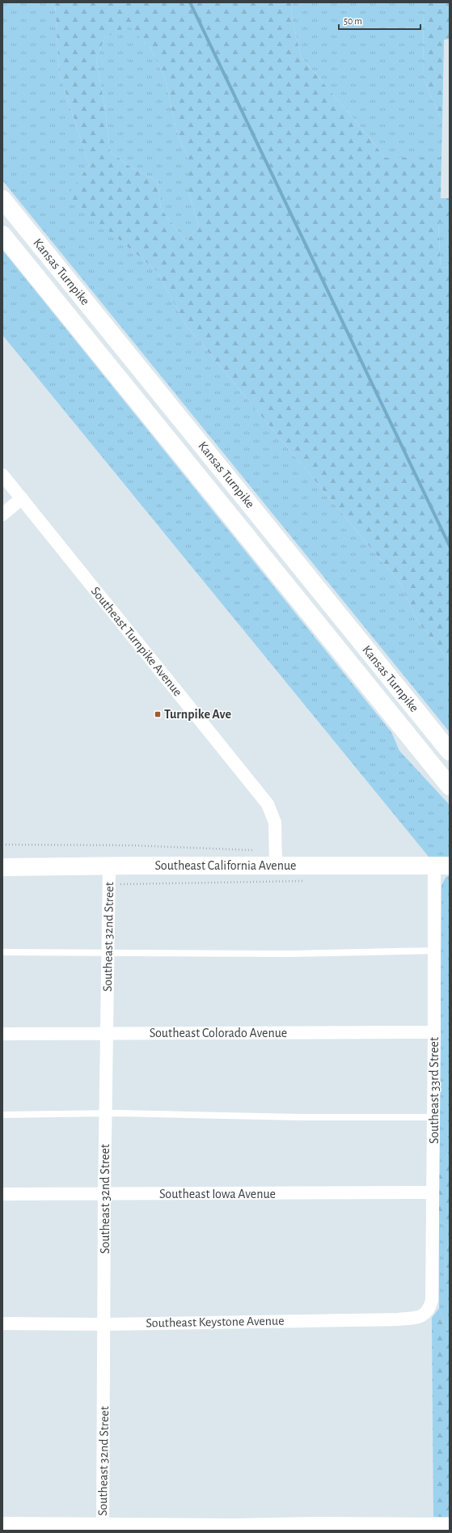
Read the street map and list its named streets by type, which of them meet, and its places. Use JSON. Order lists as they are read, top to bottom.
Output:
{
  "streets": {
    "main road": ["Kansas Turnpike", "Southeast California Avenue"],
    "street": [
      "Southeast Turnpike Avenue",
      "Southeast 32nd Street",
      "Southeast Colorado Avenue",
      "Southeast 33rd Street",
      "Southeast Iowa Avenue",
      "Southeast Keystone Avenue"
    ]
  },
  "crossings": [
    ["Southeast Turnpike Avenue", "Southeast California Avenue"],
    ["Southeast California Avenue", "Southeast 32nd Street"],
    ["Southeast California Avenue", "Southeast 33rd Street"],
    ["Southeast 32nd Street", "Southeast Colorado Avenue"],
    ["Southeast 32nd Street", "Southeast Iowa Avenue"],
    ["Southeast 32nd Street", "Southeast Keystone Avenue"],
    ["Southeast Colorado Avenue", "Southeast 33rd Street"],
    ["Southeast 33rd Street", "Southeast Iowa Avenue"],
    ["Southeast 33rd Street", "Southeast Keystone Avenue"]
  ],
  "places": {
    "transit": ["Turnpike Ave"]
  },
  "scale_bar": "50 m"
}
